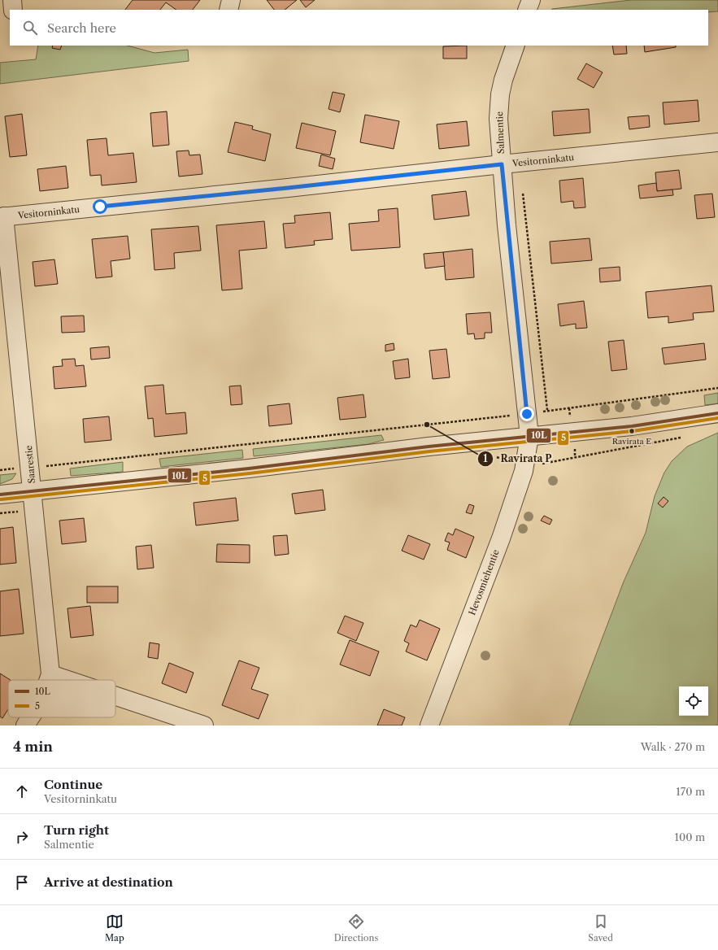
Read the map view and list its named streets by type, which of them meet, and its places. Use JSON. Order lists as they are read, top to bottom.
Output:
{
  "streets": {
    "street": [
      "Salmentie",
      "Vesitorninkatu",
      "Saarestie",
      "Hevosmiehentie"
    ]
  },
  "crossings": [
    ["Salmentie", "Vesitorninkatu"],
    ["Salmentie", "Hevosmiehentie"],
    ["Vesitorninkatu", "Saarestie"]
  ],
  "places": ["Ravirata P", "Ravirata E"],
  "lines": ["transit line 10L", "transit line 5"],
  "legend": ["10L", "5"],
  "page": {
    "search": "Search here",
    "heading": ["4 min", "Walk · 270 m"],
    "list": [
      ["Continue", "Vesitorninkatu", "170 m"],
      ["Turn right", "Salmentie", "100 m"],
      "Arrive at destination"
    ],
    "nav": ["Map", "Directions", "Saved"]
  }
}
